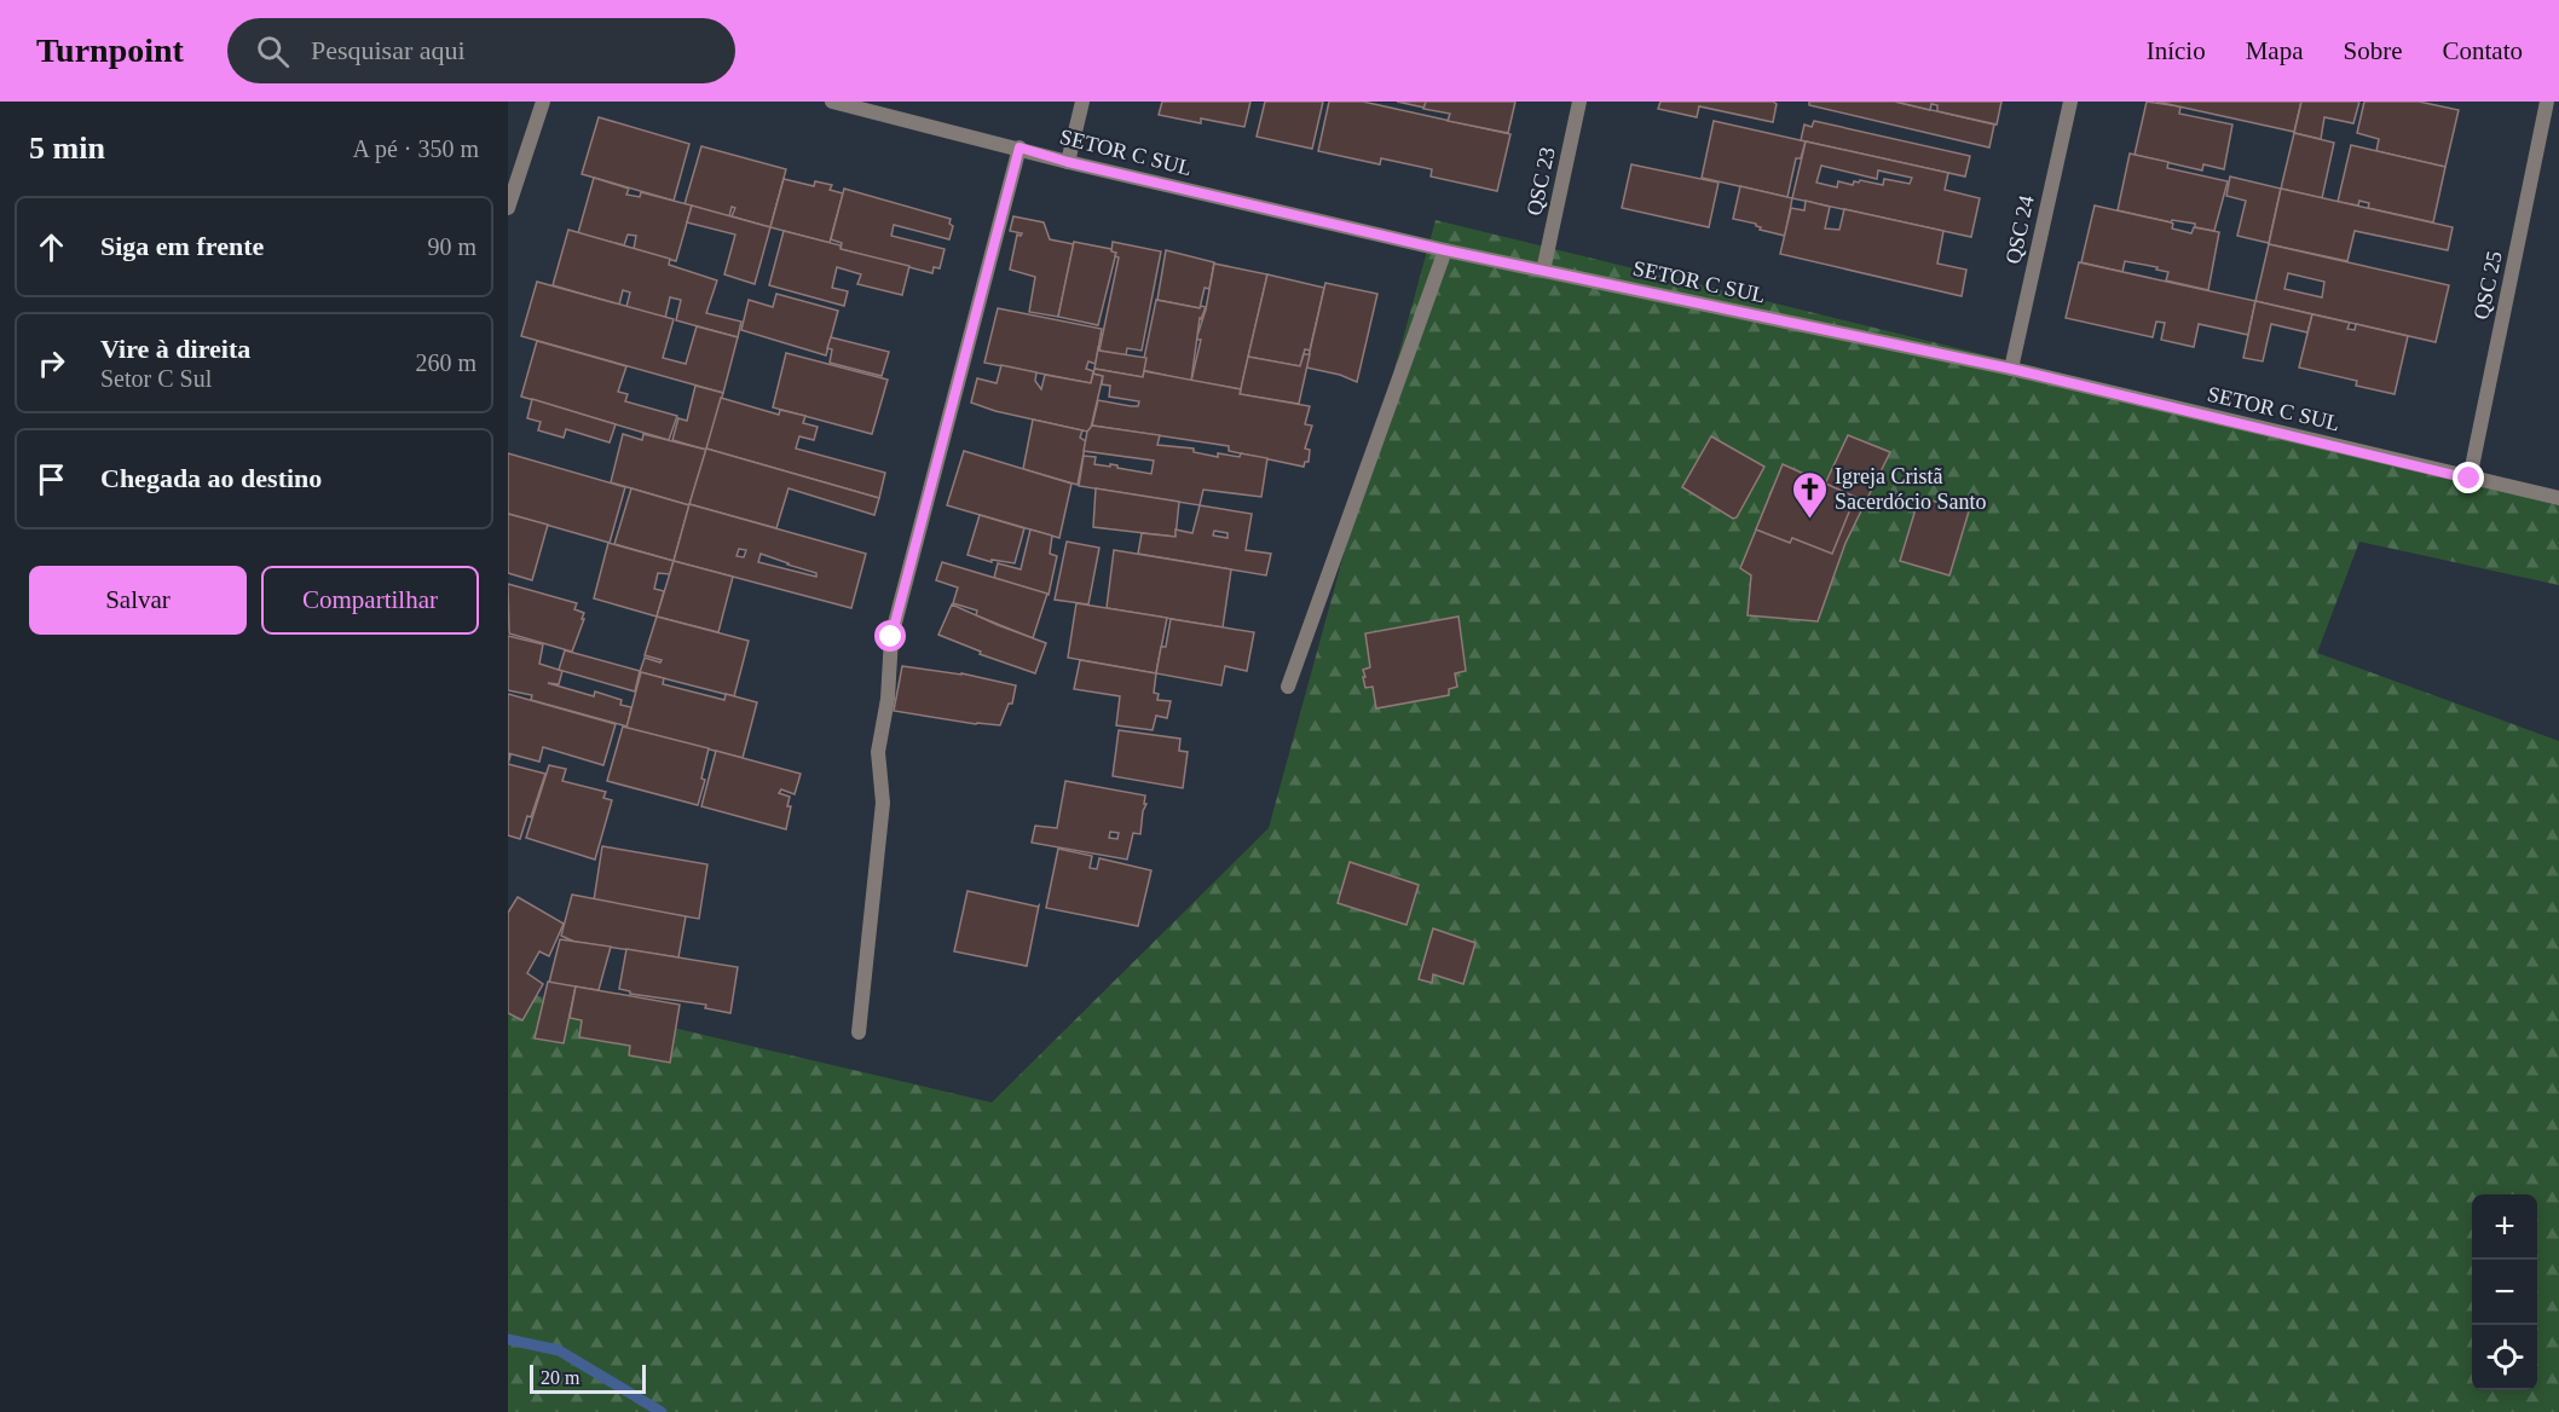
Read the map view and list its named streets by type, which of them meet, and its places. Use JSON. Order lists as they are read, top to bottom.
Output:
{
  "streets": {
    "street": [
      "SETOR C SUL",
      "QSC 23",
      "QSC 24",
      "QSC 25"
    ]
  },
  "crossings": [
    ["SETOR C SUL", "QSC 23"],
    ["SETOR C SUL", "QSC 24"],
    ["SETOR C SUL", "QSC 25"]
  ],
  "places": {
    "church": ["Igreja Cristã Sacerdócio Santo"]
  },
  "scale_bar": "20 m",
  "page": {
    "header": "Turnpoint",
    "search": "Pesquisar aqui",
    "nav": [
      "Início",
      "Mapa",
      "Sobre",
      "Contato"
    ],
    "heading": ["5 min", "A pé · 350 m"],
    "list": [
      ["Siga em frente", "90 m"],
      ["Vire à direita", "Setor C Sul", "260 m"],
      "Chegada ao destino"
    ],
    "buttons": ["Salvar", "Compartilhar"],
    "map_buttons": ["+", "−"],
    "scale": "20 m"
  }
}
